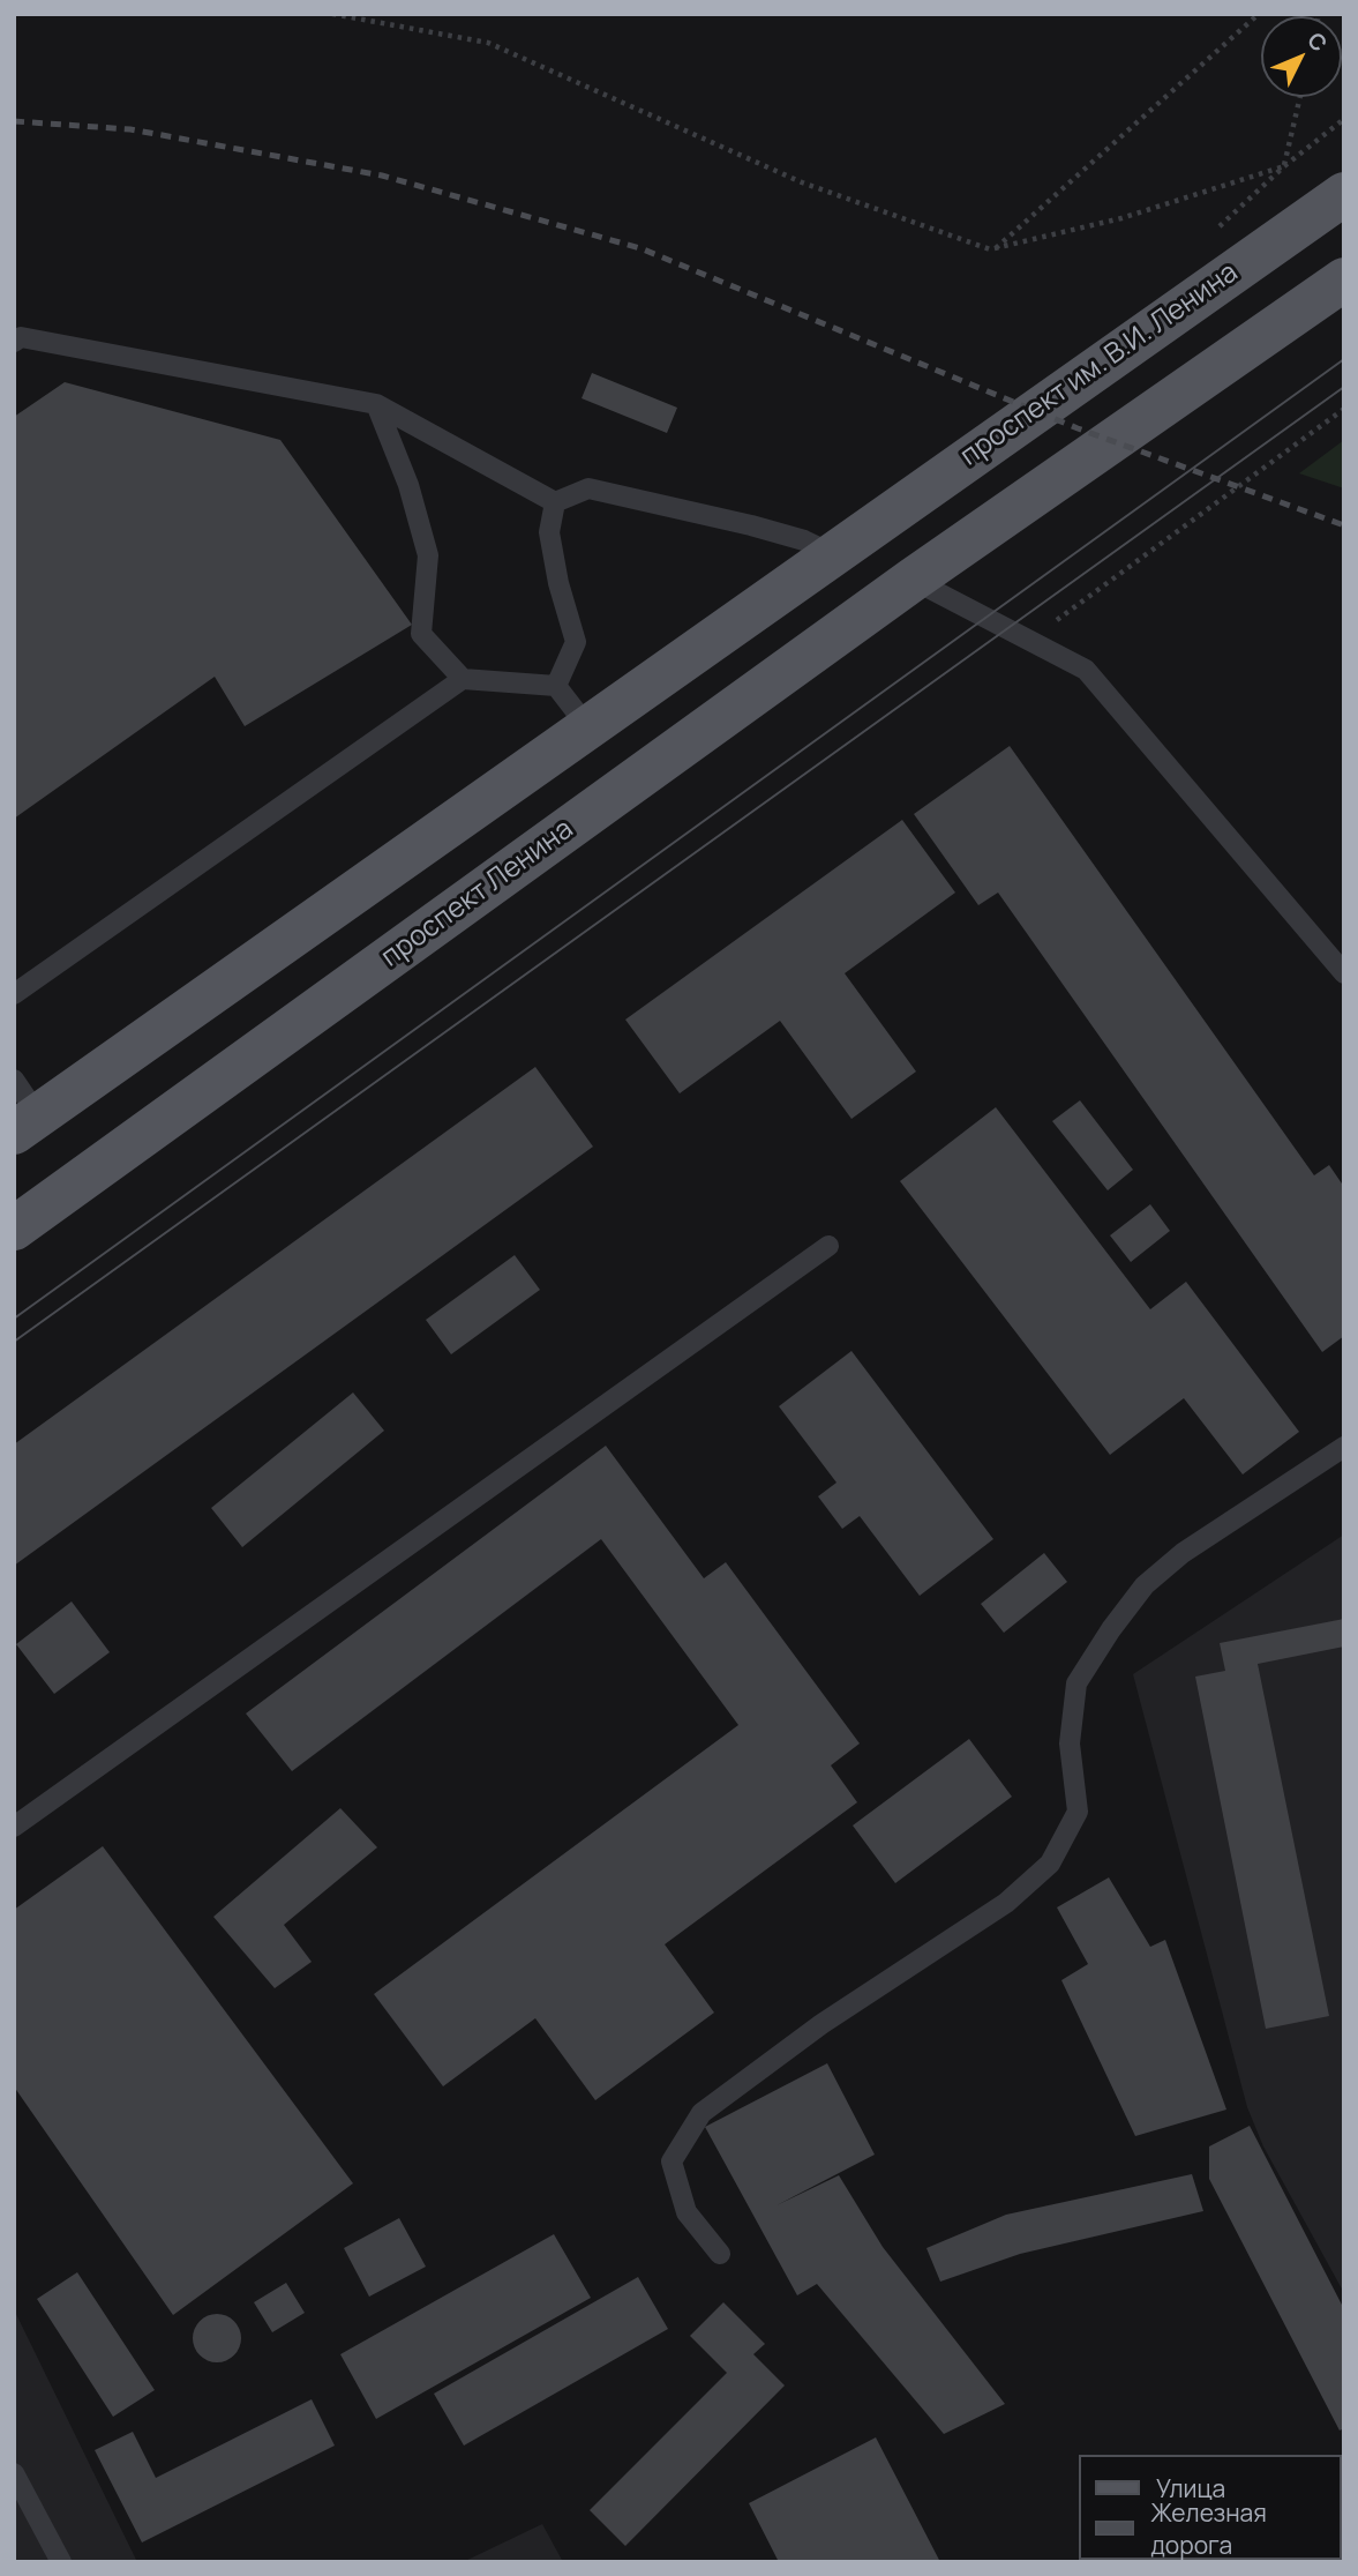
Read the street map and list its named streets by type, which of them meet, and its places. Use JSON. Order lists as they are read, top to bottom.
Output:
{
  "streets": {
    "main road": ["проспект им. В.И. Ленина", "проспект Ленина"]
  },
  "legend": ["Улица", "Железная дорога"],
  "north": "top right"
}
